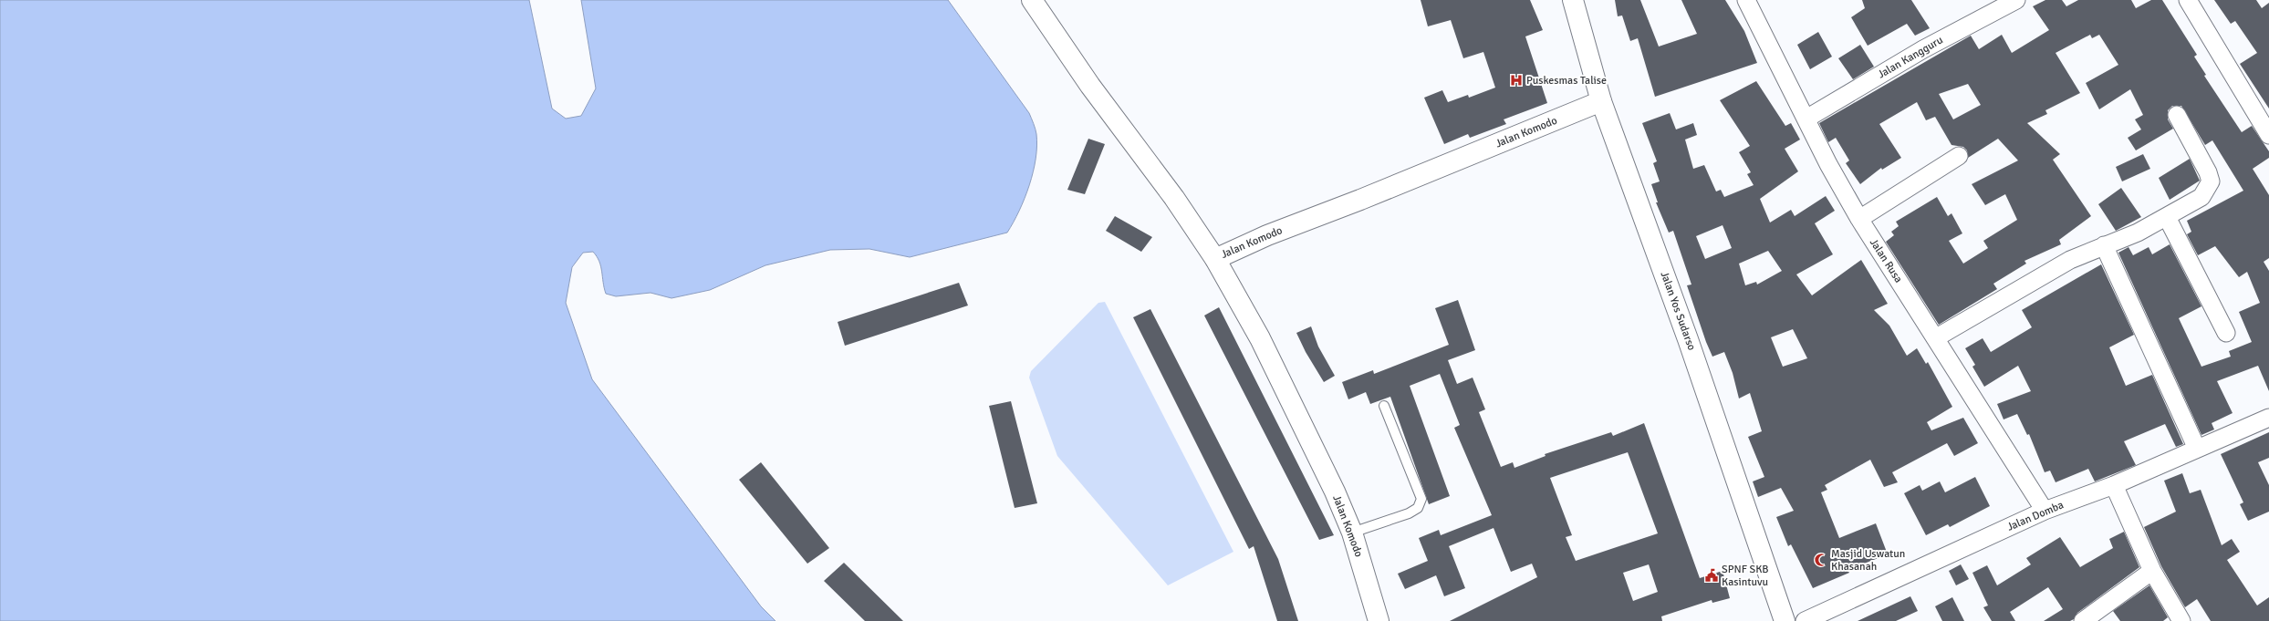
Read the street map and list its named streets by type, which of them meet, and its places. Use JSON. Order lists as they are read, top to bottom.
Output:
{
  "streets": {
    "main road": ["Jalan Komodo", "Jalan Yos Sudarso"],
    "street": ["Jalan Kangguru", "Jalan Rusa", "Jalan Domba"]
  },
  "crossings": [
    ["Jalan Kangguru", "Jalan Rusa"],
    ["Jalan Komodo", "Jalan Yos Sudarso"],
    ["Jalan Rusa", "Jalan Domba"]
  ],
  "places": {
    "hospital": ["Puskesmas Talise"],
    "mosque": ["Masjid Uswatun Khasanah"],
    "public building": ["SPNF SKB Kasintuvu"]
  }
}
